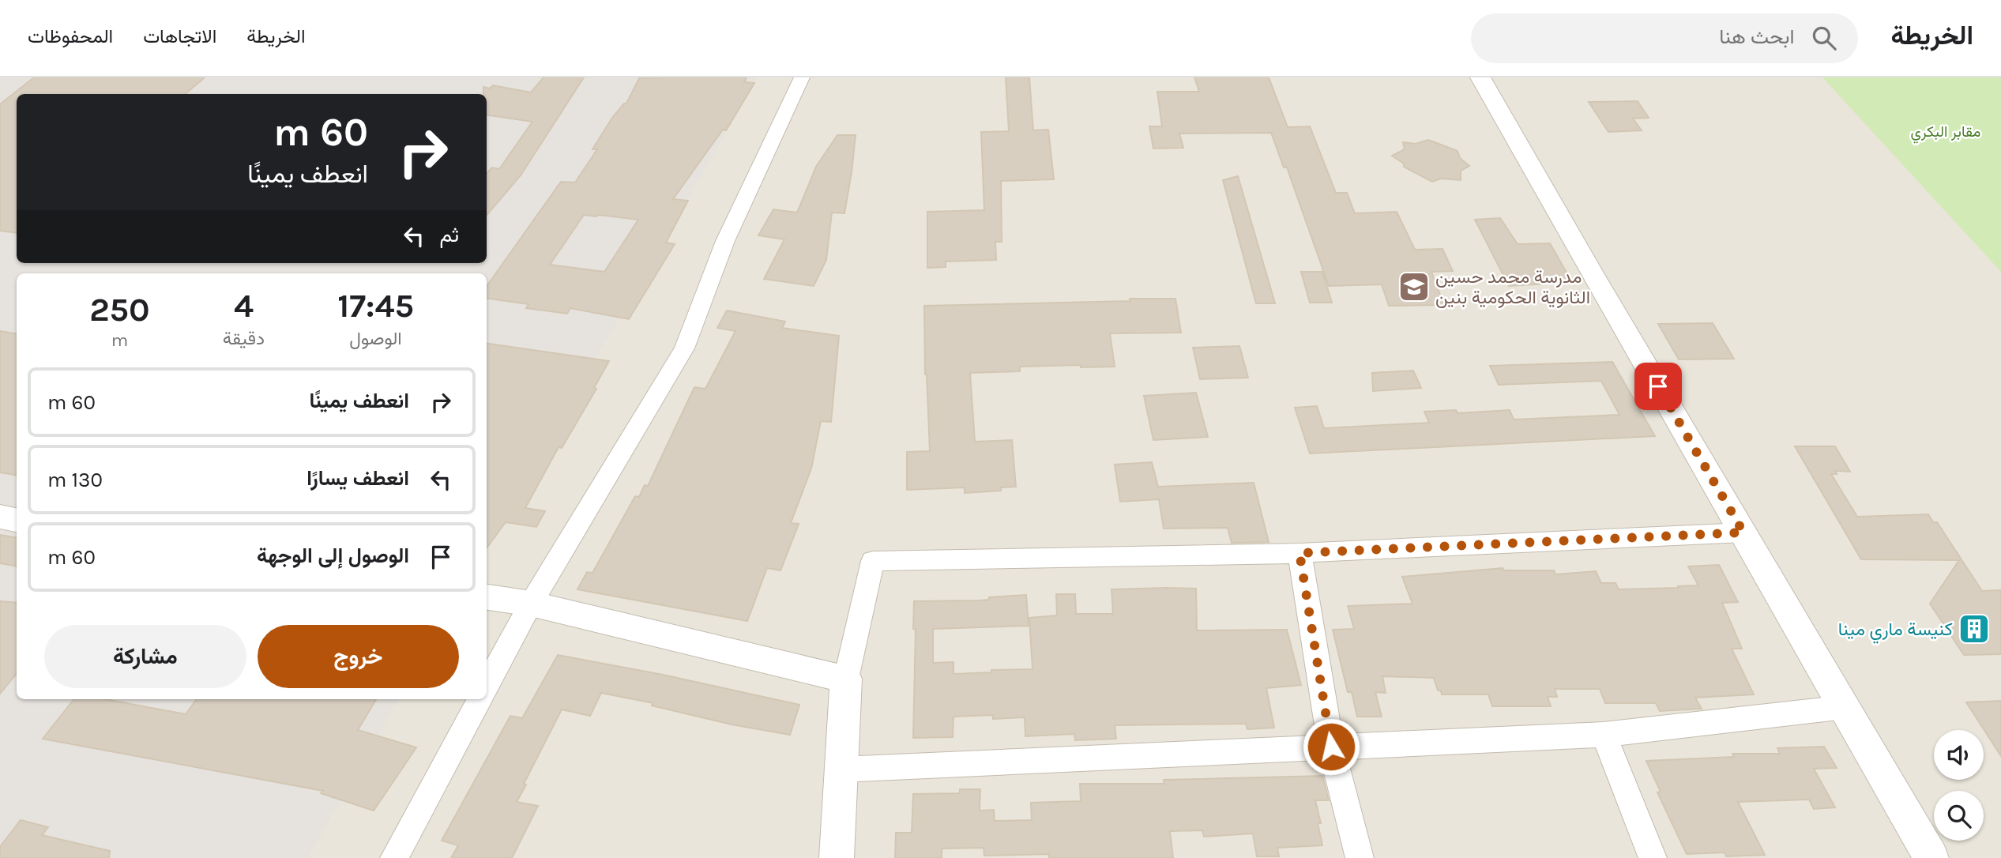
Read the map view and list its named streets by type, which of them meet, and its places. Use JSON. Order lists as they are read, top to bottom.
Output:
{
  "parks": ["مقابر البكري"],
  "places": {
    "school or university": ["مدرسة محمد حسين الثانوية الحكومية بنين"],
    "building": ["كنيسة ماري مينا"]
  },
  "page": {
    "header": "الخريطة",
    "search": "ابحث هنا",
    "nav": ["الخريطة", "الاتجاهات", "المحفوظات"],
    "turn": ["60 m", "انعطف يمينًا"],
    "then": "ثم",
    "eta": [
      "17:45",
      "الوصول",
      "4",
      "دقيقة",
      "250",
      "m"
    ],
    "list": [
      {
        "name": "انعطف يمينًا",
        "value": "60 m"
      },
      {
        "name": "انعطف يسارًا",
        "value": "130 m"
      },
      {
        "name": "الوصول إلى الوجهة",
        "value": "60 m"
      }
    ],
    "buttons": ["خروج", "مشاركة"]
  }
}
